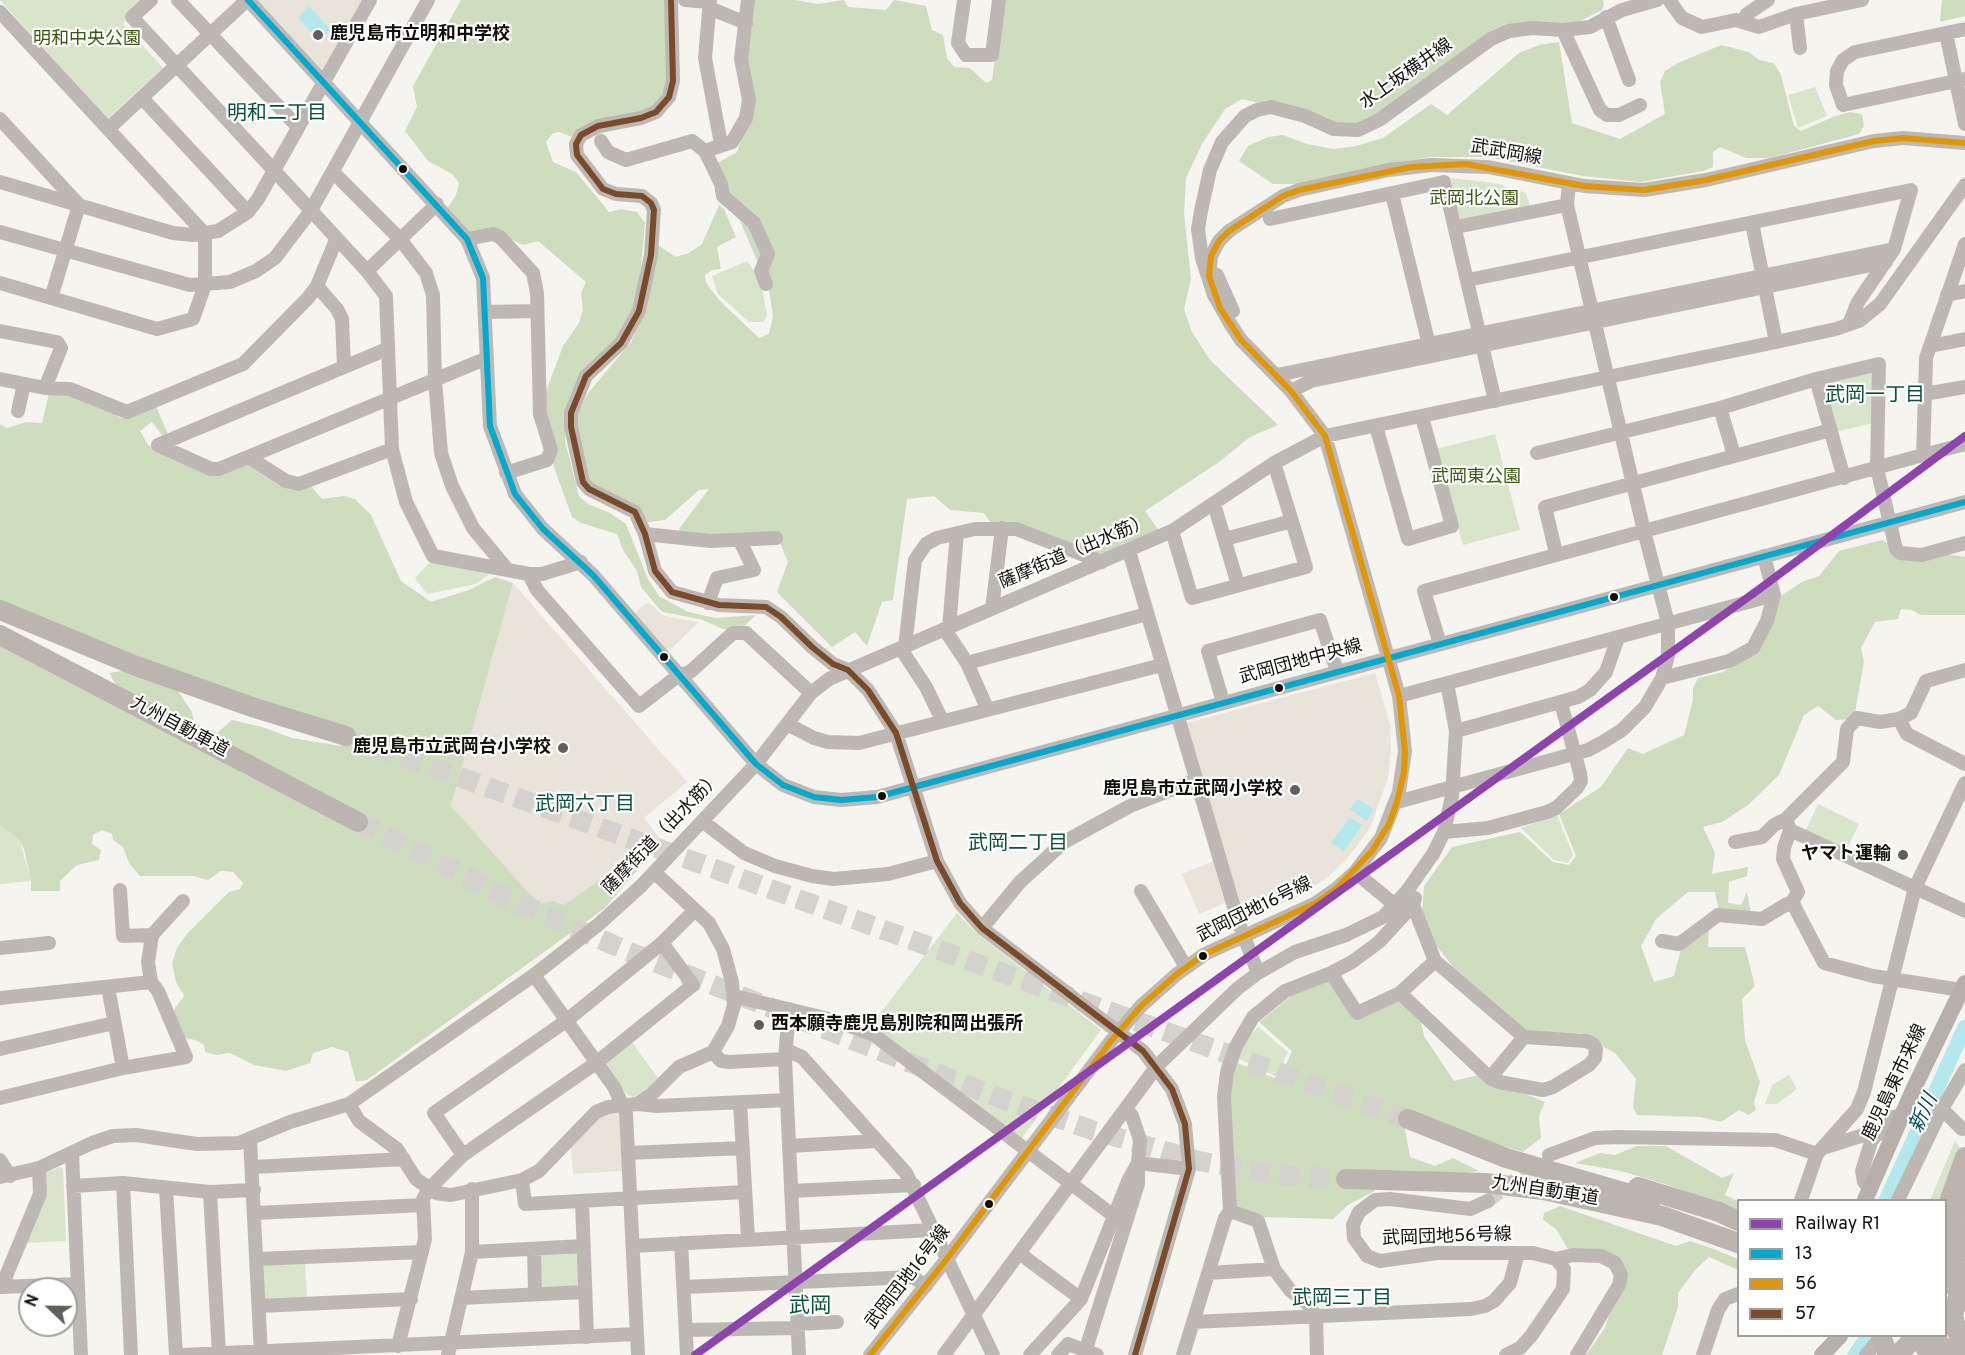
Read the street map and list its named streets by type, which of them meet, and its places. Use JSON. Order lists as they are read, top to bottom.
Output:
{
  "streets": {
    "highway": ["九州自動車道"],
    "main road": ["鹿児島東市来線"],
    "street": [
      "水上坂横井線",
      "武武岡線",
      "薩摩街道（出水筋）",
      "武岡団地中央線",
      "武岡団地16号線",
      "武岡団地56号線"
    ]
  },
  "crossings": [
    ["薩摩街道（出水筋）", "武岡団地中央線"],
    ["薩摩街道（出水筋）", "武岡団地16号線"],
    ["武岡団地中央線", "武岡団地16号線"]
  ],
  "districts": [
    "明和二丁目",
    "武岡一丁目",
    "武岡六丁目",
    "武岡二丁目",
    "武岡三丁目",
    "武岡"
  ],
  "water": ["新川"],
  "parks": ["明和中央公園", "武岡北公園", "武岡東公園"],
  "places": [
    "鹿児島市立明和中学校",
    "鹿児島市立武岡台小学校",
    "鹿児島市立武岡小学校",
    "ヤマト運輸",
    "西本願寺鹿児島別院和岡出張所"
  ],
  "lines": [
    "transit line 13",
    "transit line 57",
    "transit line 56",
    "rail line R1"
  ],
  "legend": [
    "Railway R1",
    "13",
    "56",
    "57"
  ],
  "north": "left"
}
